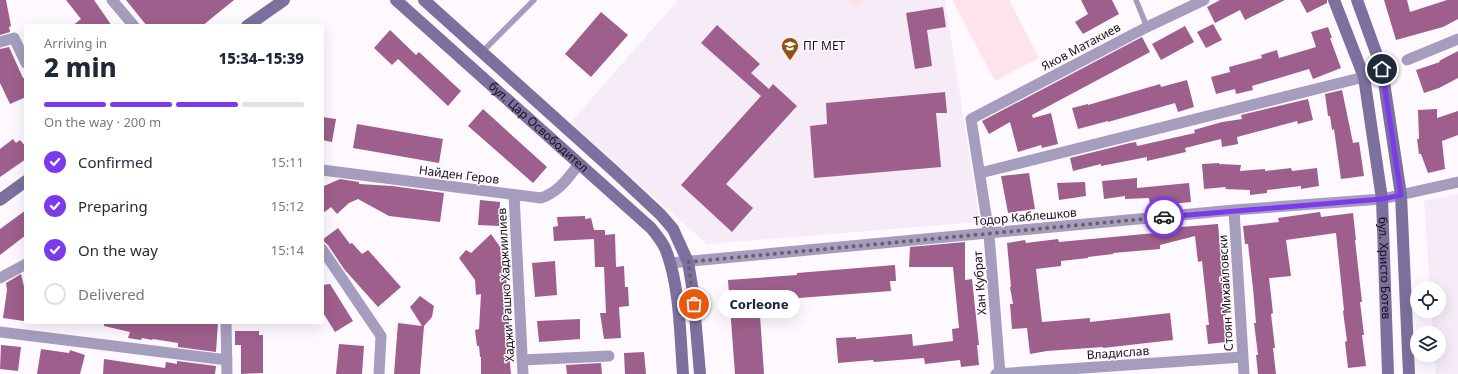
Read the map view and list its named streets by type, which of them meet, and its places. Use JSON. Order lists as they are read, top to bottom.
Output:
{
  "streets": {
    "street": [
      "Яков Матакиев",
      "бул. Цар Освободител",
      "Найден Геров",
      "Тодор Каблешков",
      "бул. Христо Ботев",
      "Хан Кубрат",
      "Хаджи Рашко Хаджиилиев",
      "Стоян Михайловски",
      "Владислав"
    ]
  },
  "crossings": [
    ["Яков Матакиев", "Хан Кубрат"],
    ["бул. Цар Освободител", "Найден Геров"],
    ["бул. Цар Освободител", "Тодор Каблешков"],
    ["Найден Геров", "Хаджи Рашко Хаджиилиев"],
    ["Тодор Каблешков", "бул. Христо Ботев"],
    ["Тодор Каблешков", "Хан Кубрат"],
    ["Тодор Каблешков", "Стоян Михайловски"],
    ["Хан Кубрат", "Владислав"],
    ["Стоян Михайловски", "Владислав"]
  ],
  "places": {
    "school or university": ["ПГ МЕТ"],
    "other": ["Corleone"]
  },
  "page": {
    "heading": ["2 min", "Arriving in", "15:34–15:39"],
    "bar": "On the way · 200 m",
    "list": [
      ["Confirmed", "15:11"],
      ["Preparing", "15:12"],
      ["On the way", "15:14"],
      "Delivered"
    ],
    "bubble": "Corleone"
  }
}
